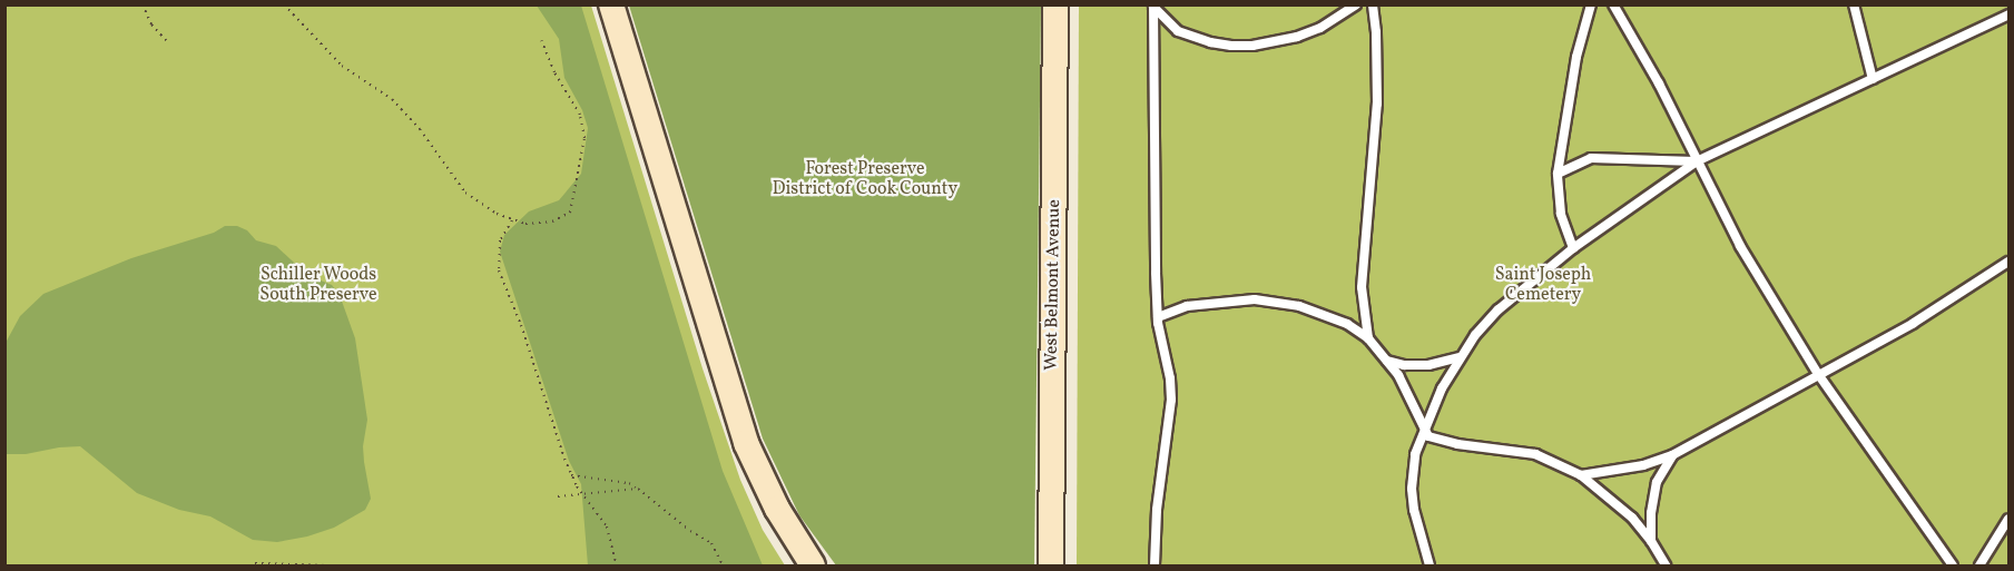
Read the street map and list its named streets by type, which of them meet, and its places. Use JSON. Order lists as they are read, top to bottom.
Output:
{
  "streets": {
    "main road": ["West Belmont Avenue"]
  },
  "parks": ["Forest Preserve District of Cook County", "Schiller Woods South Preserve", "Saint Joseph Cemetery"]
}
